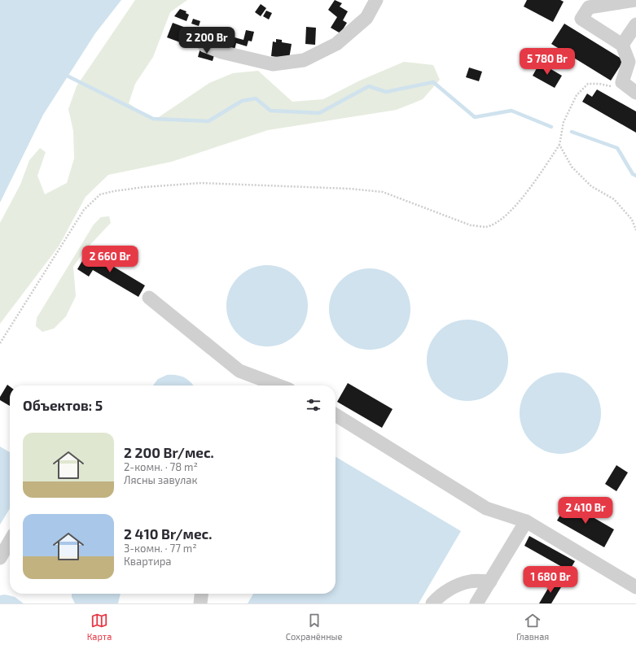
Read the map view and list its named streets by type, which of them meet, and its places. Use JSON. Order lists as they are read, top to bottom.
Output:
{
  "page": {
    "price": [
      "2 200 Br",
      "5 780 Br",
      "2 660 Br",
      "2 410 Br",
      "1 680 Br"
    ],
    "heading": "Объектов: 5",
    "list": [
      {
        "name": "2 200 Br/мес.",
        "note": "2-комн. · 78 m² · Лясны завулак"
      },
      {
        "name": "2 410 Br/мес.",
        "note": "3-комн. · 77 m² · Квартира"
      }
    ],
    "tabs": ["Карта", "Сохранённые", "Главная"]
  }
}
